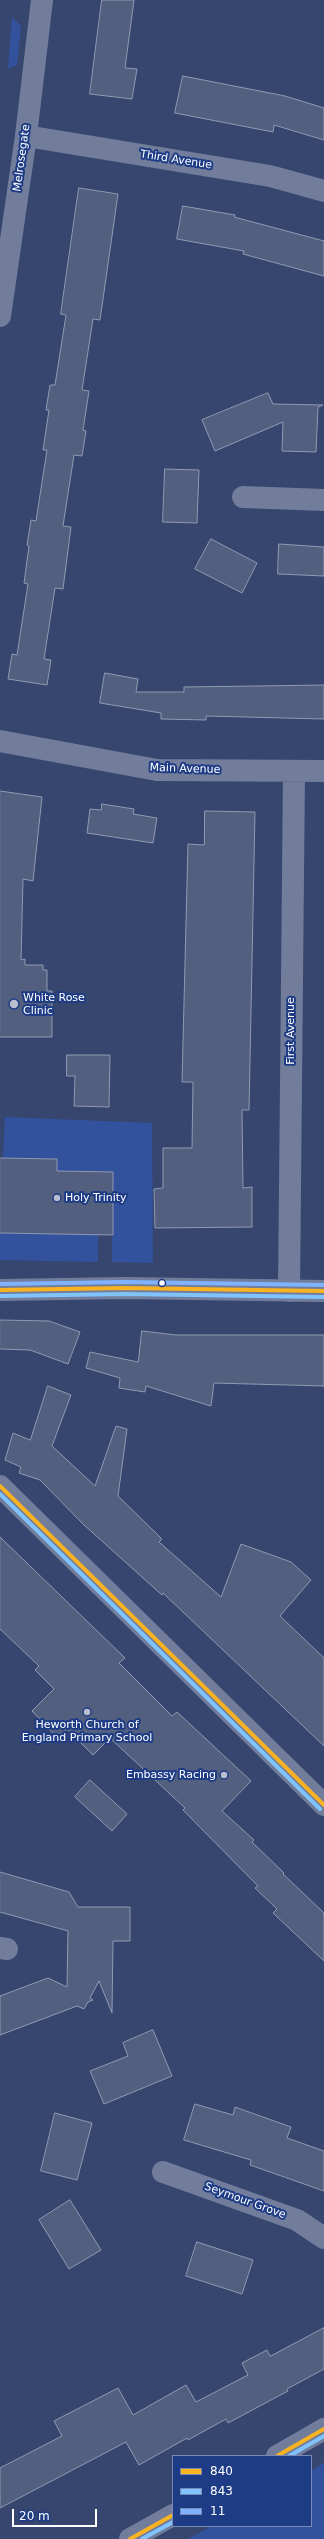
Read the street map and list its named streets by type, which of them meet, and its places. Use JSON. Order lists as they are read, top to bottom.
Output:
{
  "streets": {
    "street": [
      "Melrosegate",
      "Third Avenue",
      "Main Avenue",
      "First Avenue",
      "Seymour Grove"
    ]
  },
  "crossings": [
    ["Melrosegate", "Third Avenue"],
    ["Main Avenue", "First Avenue"]
  ],
  "places": [
    "White Rose Clinic",
    "Holy Trinity",
    "Heworth Church of England Primary School",
    "Embassy Racing"
  ],
  "lines": ["transit line 11", "transit line 840", "transit line 843"],
  "legend": ["840", "843", "11"],
  "scale_bar": "20 m"
}
